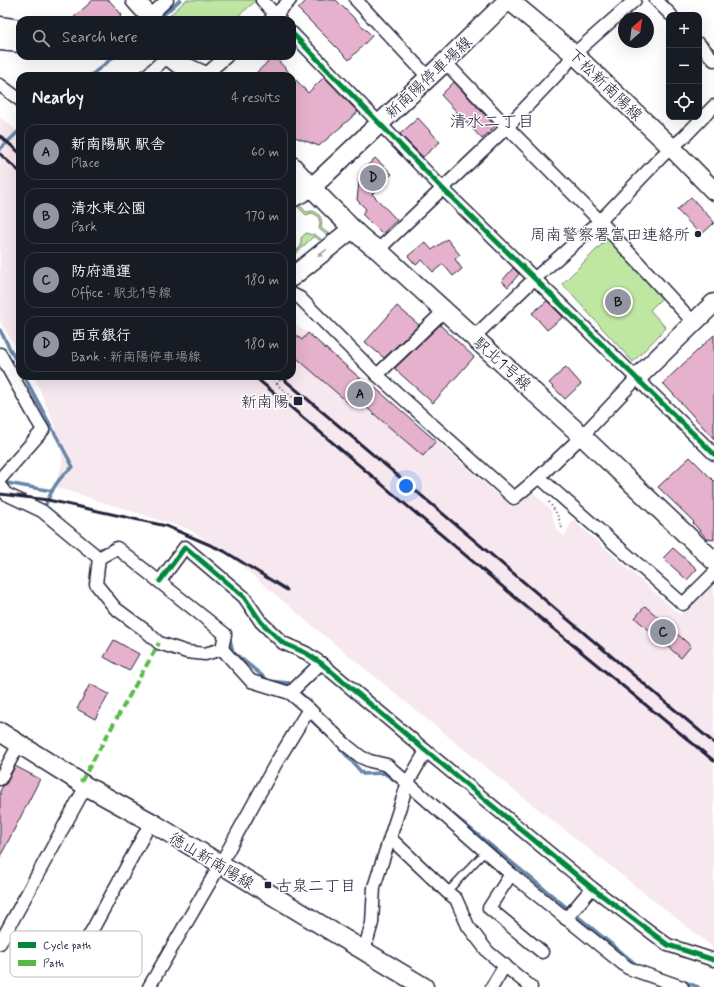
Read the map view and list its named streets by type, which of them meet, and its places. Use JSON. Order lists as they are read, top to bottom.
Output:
{
  "streets": {
    "main road": [
      "新南陽停車場線",
      "下松新南陽線",
      "駅北1号線",
      "徳山新南陽線"
    ]
  },
  "crossings": [
    ["新南陽停車場線", "下松新南陽線"],
    ["新南陽停車場線", "駅北1号線"]
  ],
  "districts": ["清水二丁目"],
  "places": {
    "other": ["周南警察署富田連絡所"],
    "transit": ["新南陽", "古泉二丁目"]
  },
  "legend": ["Cycle path", "Path"],
  "north": "top right",
  "page": {
    "map_buttons": ["+", "−"],
    "search": "Search here",
    "heading": ["Nearby", "4 results"],
    "list": [
      {
        "mark": "A",
        "name": "新南陽駅 駅舎",
        "note": "Place",
        "value": "60 m"
      },
      {
        "mark": "B",
        "name": "清水東公園",
        "note": "Park",
        "value": "170 m"
      },
      {
        "mark": "C",
        "name": "防府通運",
        "note": "Office · 駅北1号線",
        "value": "180 m"
      },
      {
        "mark": "D",
        "name": "西京銀行",
        "note": "Bank · 新南陽停車場線",
        "value": "180 m"
      }
    ],
    "pins": [
      "D",
      "B",
      "A",
      "C"
    ]
  }
}
